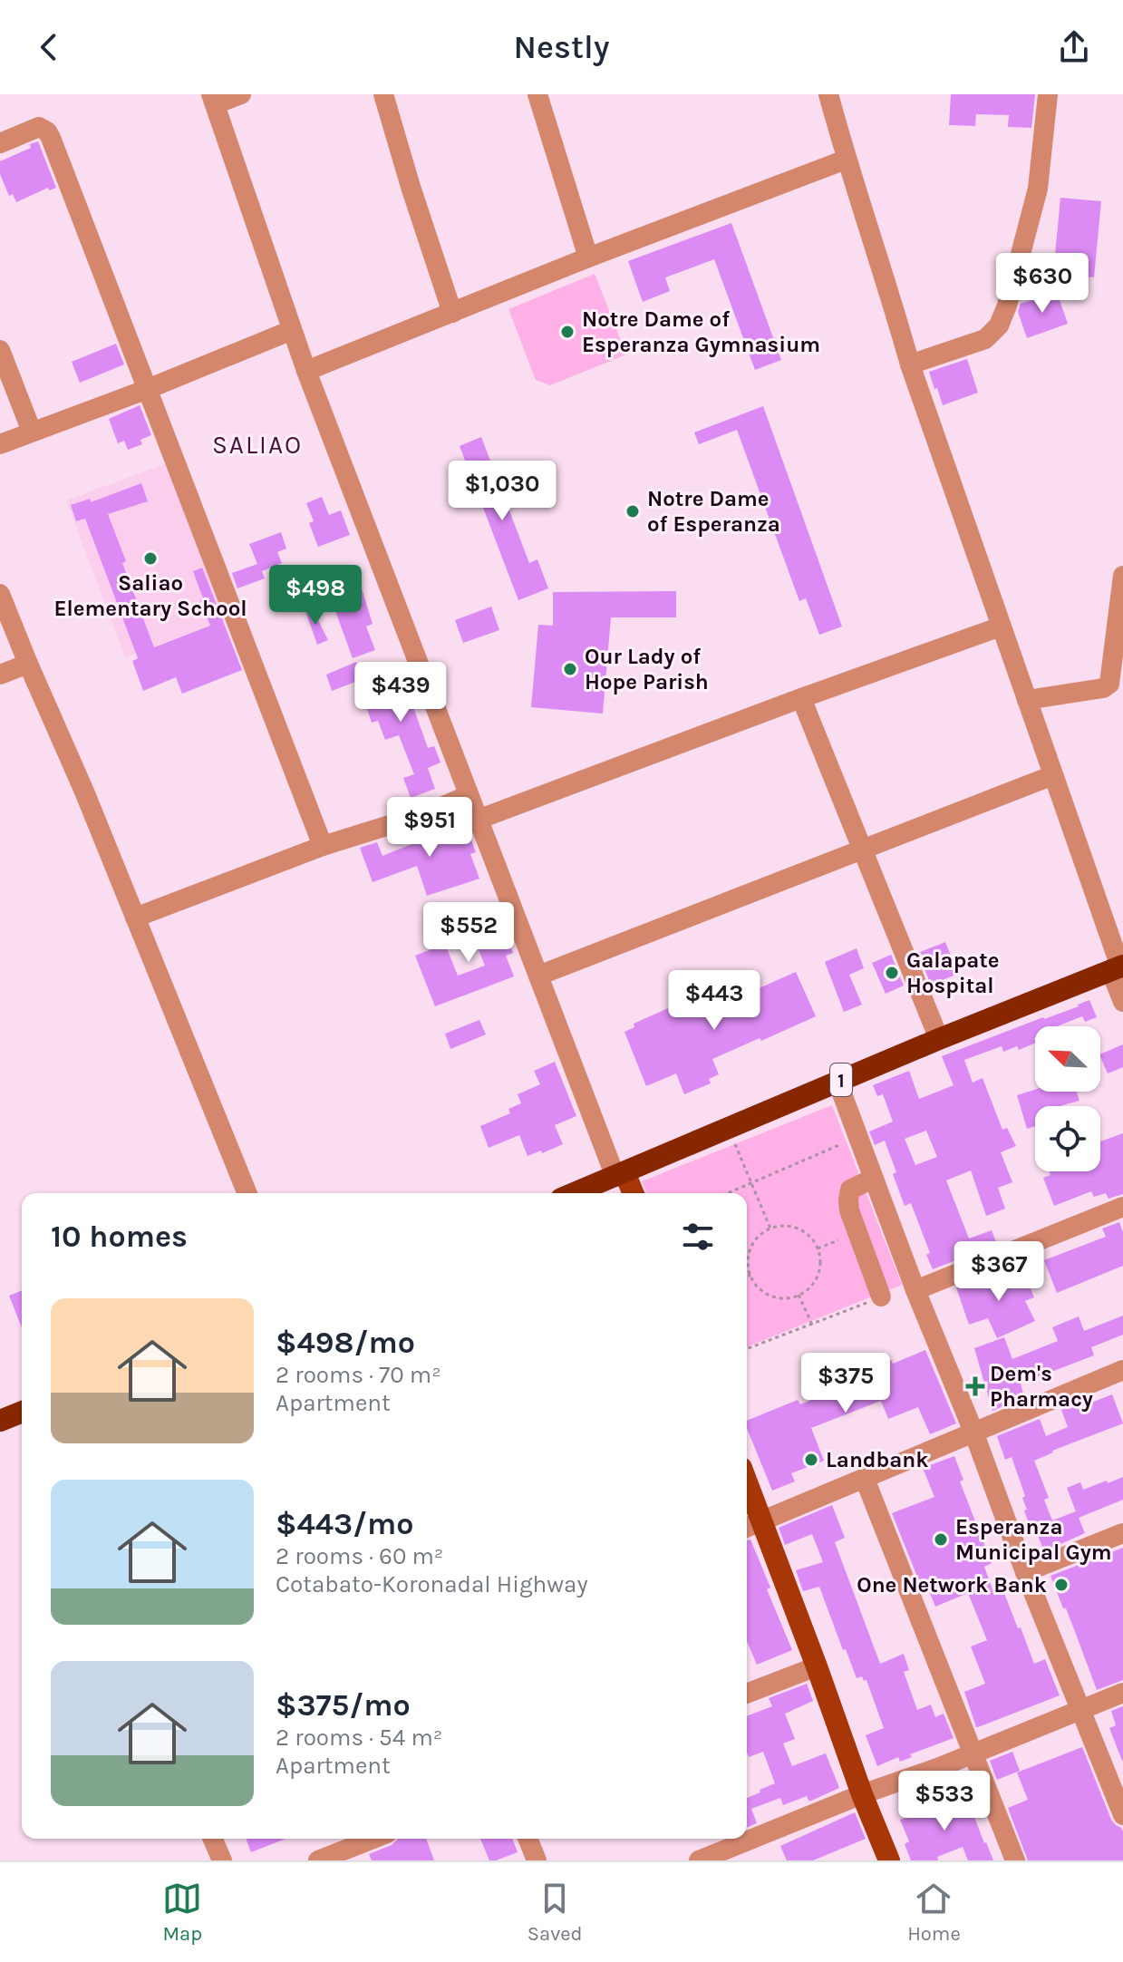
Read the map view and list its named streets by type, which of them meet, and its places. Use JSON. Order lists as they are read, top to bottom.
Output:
{
  "streets": {
    "highway": ["1"]
  },
  "districts": ["SALIAO"],
  "places": {
    "other": [
      "Notre Dame of Esperanza Gymnasium",
      "Notre Dame of Esperanza",
      "Saliao Elementary School",
      "Our Lady of Hope Parish",
      "Galapate Hospital",
      "Landbank",
      "Esperanza Municipal Gym",
      "One Network Bank"
    ],
    "health": ["Dem's Pharmacy"]
  },
  "north": "top left",
  "page": {
    "header": "Nestly",
    "price": [
      "$630",
      "$1,030",
      "$498",
      "$439",
      "$951",
      "$552",
      "$443",
      "$367",
      "$375",
      "$533"
    ],
    "heading": "10 homes",
    "list": [
      {
        "name": "$498/mo",
        "note": "2 rooms · 70 m² · Apartment"
      },
      {
        "name": "$443/mo",
        "note": "2 rooms · 60 m² · Cotabato-Koronadal Highway"
      },
      {
        "name": "$375/mo",
        "note": "2 rooms · 54 m² · Apartment"
      }
    ],
    "tabs": ["Map", "Saved", "Home"]
  }
}
